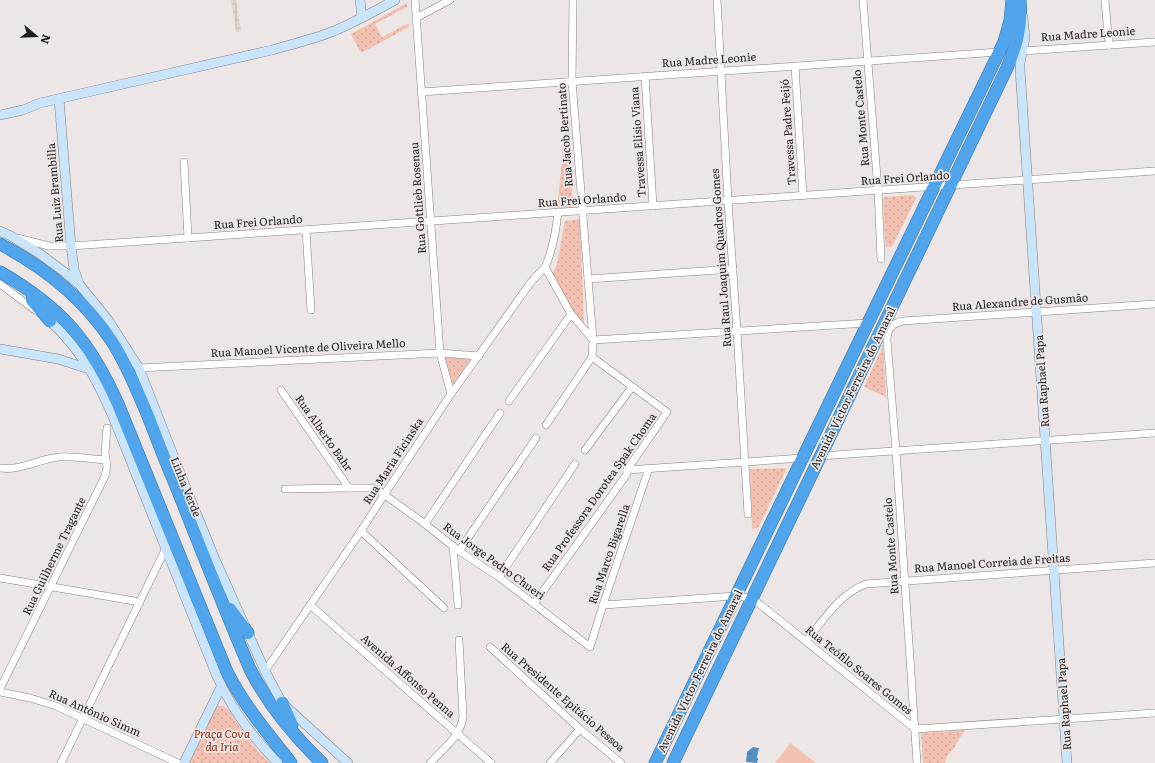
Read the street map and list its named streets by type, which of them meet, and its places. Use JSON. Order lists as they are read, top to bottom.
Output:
{
  "streets": {
    "highway": ["Rua Raphael Papa", "Avenida Victor Ferreira do Amaral", "Linha Verde"],
    "main road": ["Rua Luiz Brambilla"],
    "street": [
      "Rua Madre Leonie",
      "Rua Monte Castelo",
      "Travessa Padre Feijó",
      "Rua Jacob Bertinato",
      "Travessa Elísio Viana",
      "Rua Frei Orlando",
      "Rua Gottlieb Rosenau",
      "Rua Raul Joaquim Quadros Gomes",
      "Rua Alexandre de Gusmão",
      "Rua Manoel Vicente de Oliveira Mello",
      "Rua Alberto Bahr",
      "Rua Maria Ficinska",
      "Rua Professora Dorotea Spak Choma",
      "Rua Marco Bigarella",
      "Rua Guilherme Tragante",
      "Rua Jorge Pedro Chueri",
      "Rua Manoel Correia de Freitas",
      "Rua Teófilo Soares Gomes",
      "Avenida Affonso Penna",
      "Rua Presidente Epitácio Pessoa",
      "Rua Antônio Simm"
    ]
  },
  "crossings": [
    ["Rua Madre Leonie", "Rua Monte Castelo"],
    ["Rua Madre Leonie", "Travessa Padre Feijó"],
    ["Rua Madre Leonie", "Rua Jacob Bertinato"],
    ["Rua Madre Leonie", "Travessa Elísio Viana"],
    ["Rua Madre Leonie", "Rua Gottlieb Rosenau"],
    ["Rua Madre Leonie", "Rua Raul Joaquim Quadros Gomes"],
    ["Rua Madre Leonie", "Rua Raphael Papa"],
    ["Rua Madre Leonie", "Avenida Victor Ferreira do Amaral"],
    ["Rua Monte Castelo", "Rua Frei Orlando"],
    ["Rua Monte Castelo", "Rua Alexandre de Gusmão"],
    ["Rua Monte Castelo", "Rua Manoel Correia de Freitas"],
    ["Rua Monte Castelo", "Rua Teófilo Soares Gomes"],
    ["Travessa Padre Feijó", "Rua Frei Orlando"],
    ["Rua Jacob Bertinato", "Rua Frei Orlando"],
    ["Travessa Elísio Viana", "Rua Frei Orlando"],
    ["Rua Frei Orlando", "Rua Luiz Brambilla"],
    ["Rua Frei Orlando", "Rua Gottlieb Rosenau"],
    ["Rua Frei Orlando", "Rua Raul Joaquim Quadros Gomes"],
    ["Rua Frei Orlando", "Rua Raphael Papa"],
    ["Rua Frei Orlando", "Avenida Victor Ferreira do Amaral"],
    ["Rua Frei Orlando", "Linha Verde"],
    ["Rua Luiz Brambilla", "Linha Verde"],
    ["Rua Gottlieb Rosenau", "Rua Manoel Vicente de Oliveira Mello"],
    ["Rua Gottlieb Rosenau", "Rua Maria Ficinska"],
    ["Rua Alexandre de Gusmão", "Rua Raphael Papa"],
    ["Rua Manoel Vicente de Oliveira Mello", "Rua Maria Ficinska"],
    ["Rua Manoel Vicente de Oliveira Mello", "Linha Verde"],
    ["Rua Raphael Papa", "Avenida Victor Ferreira do Amaral"],
    ["Rua Raphael Papa", "Rua Manoel Correia de Freitas"],
    ["Rua Raphael Papa", "Rua Teófilo Soares Gomes"],
    ["Avenida Victor Ferreira do Amaral", "Rua Teófilo Soares Gomes"],
    ["Rua Alberto Bahr", "Rua Jorge Pedro Chueri"],
    ["Rua Maria Ficinska", "Linha Verde"],
    ["Rua Maria Ficinska", "Rua Jorge Pedro Chueri"],
    ["Rua Maria Ficinska", "Avenida Affonso Penna"],
    ["Rua Professora Dorotea Spak Choma", "Rua Jorge Pedro Chueri"],
    ["Rua Marco Bigarella", "Rua Jorge Pedro Chueri"],
    ["Rua Manoel Correia de Freitas", "Rua Teófilo Soares Gomes"]
  ],
  "parks": ["Praça Cova da Iria"],
  "north": "right"
}
